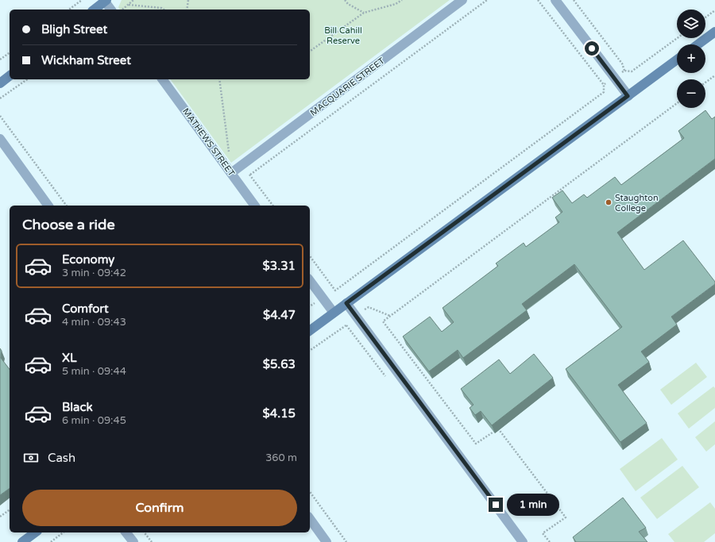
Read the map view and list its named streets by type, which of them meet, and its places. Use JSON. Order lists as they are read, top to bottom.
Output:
{
  "streets": {
    "street": ["MACQUARIE STREET", "MATHEWS STREET"]
  },
  "crossings": [
    ["MACQUARIE STREET", "MATHEWS STREET"]
  ],
  "parks": ["Bill Cahill Reserve"],
  "places": ["Staughton College"],
  "page": {
    "map_buttons": ["+", "−"],
    "banner": ["Bligh Street", "Wickham Street"],
    "heading": "Choose a ride",
    "list": [
      {
        "name": "Economy",
        "note": "3 min · 09:42",
        "value": "$3.31"
      },
      {
        "name": "Comfort",
        "note": "4 min · 09:43",
        "value": "$4.47"
      },
      {
        "name": "XL",
        "note": "5 min · 09:44",
        "value": "$5.63"
      },
      {
        "name": "Black",
        "note": "6 min · 09:45",
        "value": "$4.15"
      }
    ],
    "pay": ["Cash", "360 m"],
    "buttons": "Confirm",
    "bubble": "1 min"
  }
}
